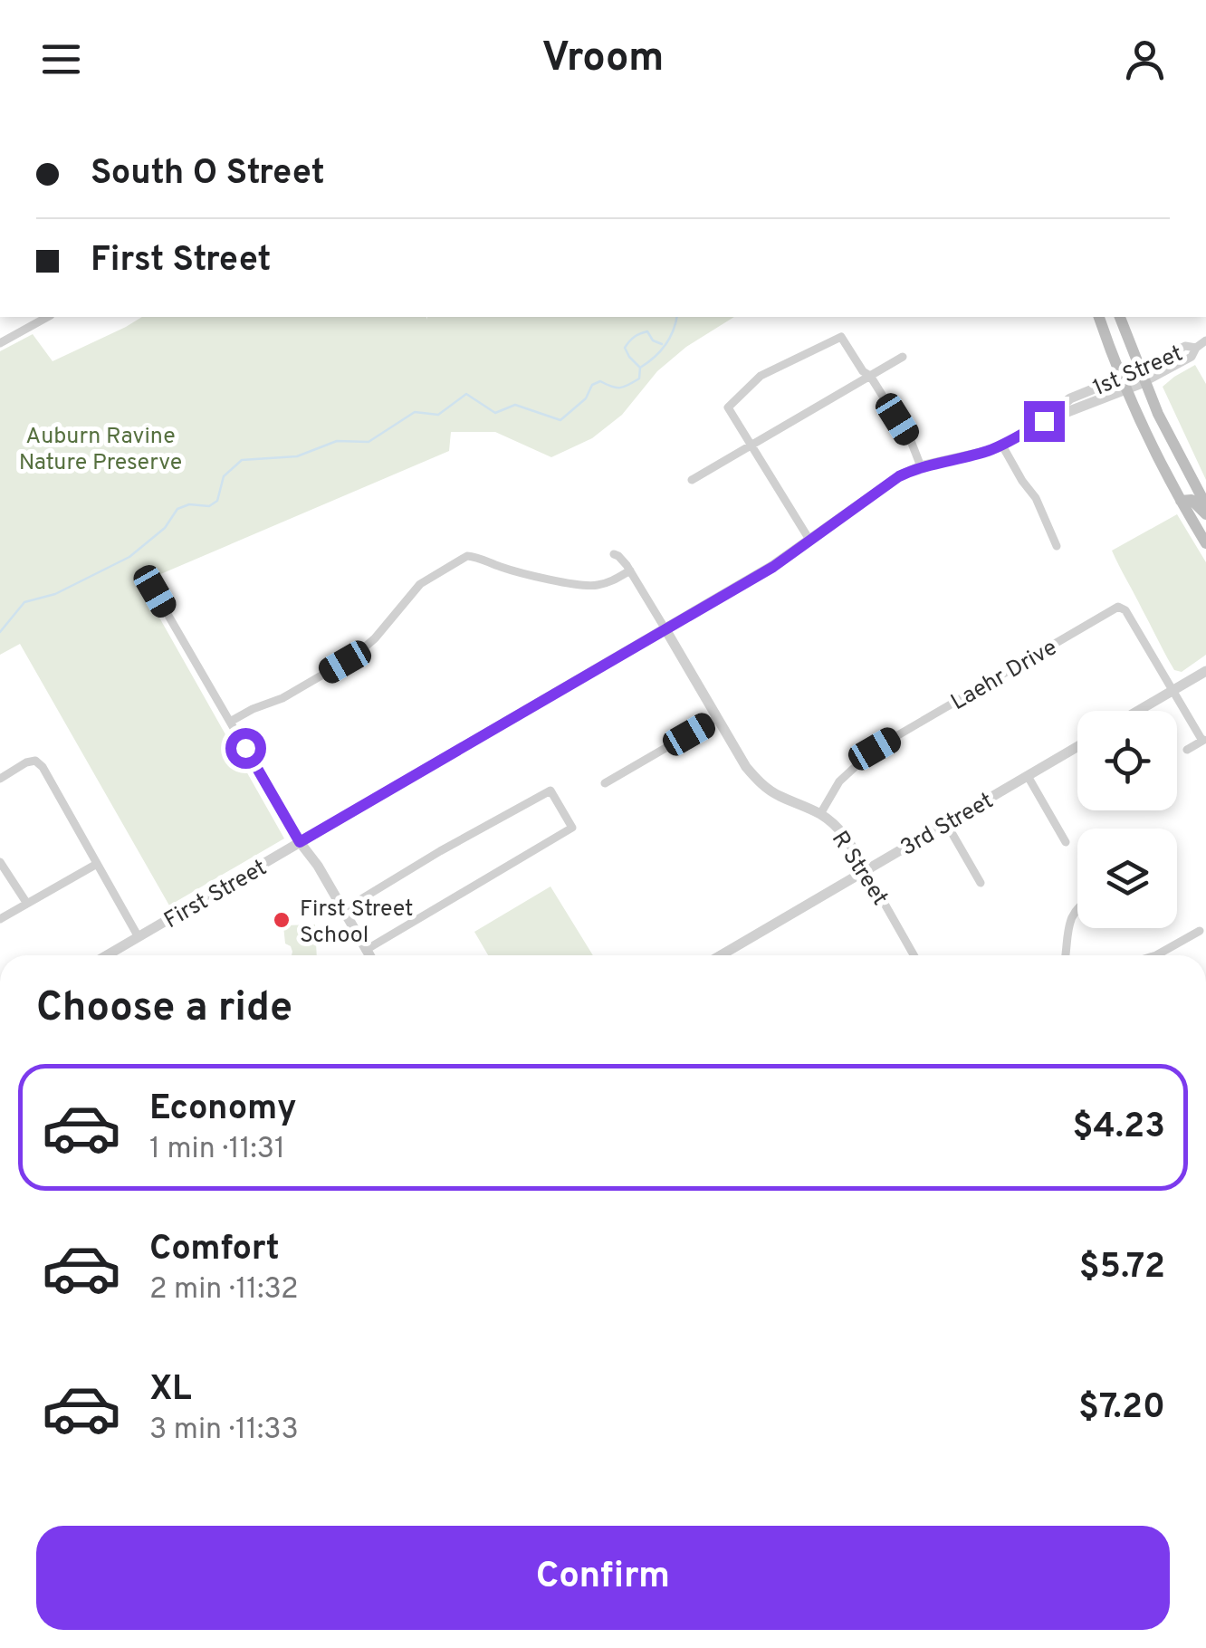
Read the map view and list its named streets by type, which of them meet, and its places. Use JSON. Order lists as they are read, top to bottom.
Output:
{
  "streets": {
    "street": [
      "1st Street",
      "Laehr Drive",
      "3rd Street",
      "R Street",
      "First Street"
    ]
  },
  "crossings": [
    ["1st Street", "First Street"],
    ["Laehr Drive", "R Street"],
    ["3rd Street", "R Street"],
    ["R Street", "First Street"]
  ],
  "parks": ["Auburn Ravine Nature Preserve"],
  "places": ["First Street School"],
  "page": {
    "header": "Vroom",
    "banner": ["South O Street", "First Street"],
    "heading": "Choose a ride",
    "list": [
      {
        "name": "Economy",
        "note": "1 min · 11:31",
        "value": "$4.23"
      },
      {
        "name": "Comfort",
        "note": "2 min · 11:32",
        "value": "$5.72"
      },
      {
        "name": "XL",
        "note": "3 min · 11:33",
        "value": "$7.20"
      }
    ],
    "buttons": "Confirm"
  }
}
